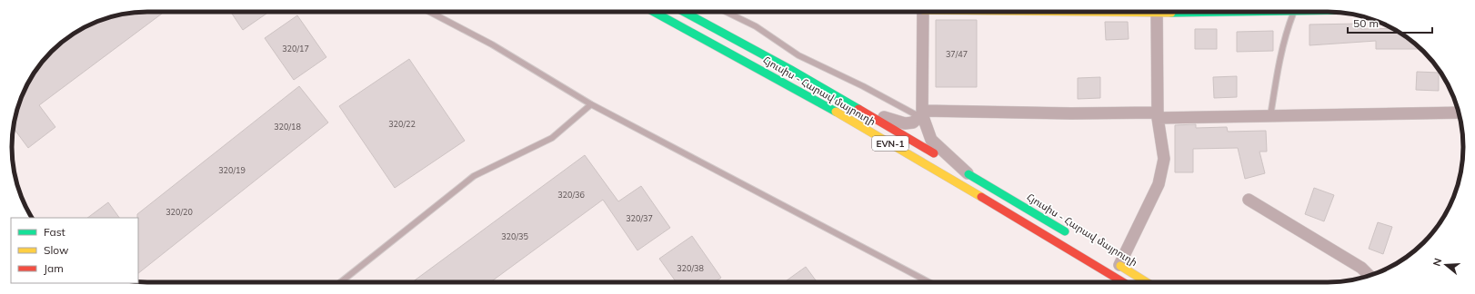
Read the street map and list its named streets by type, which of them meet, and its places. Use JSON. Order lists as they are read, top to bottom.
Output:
{
  "streets": {
    "main road": ["Հյուսիս - Հարավ մայրուղի", "EVN-1"]
  },
  "house_numbers": [
    "320/17",
    "37/47",
    "320/22",
    "320/18",
    "320/19",
    "320/36",
    "320/20",
    "320/37",
    "320/35",
    "320/38"
  ],
  "legend": ["Fast", "Slow", "Jam"],
  "scale_bar": "50 m",
  "north": "left"
}
